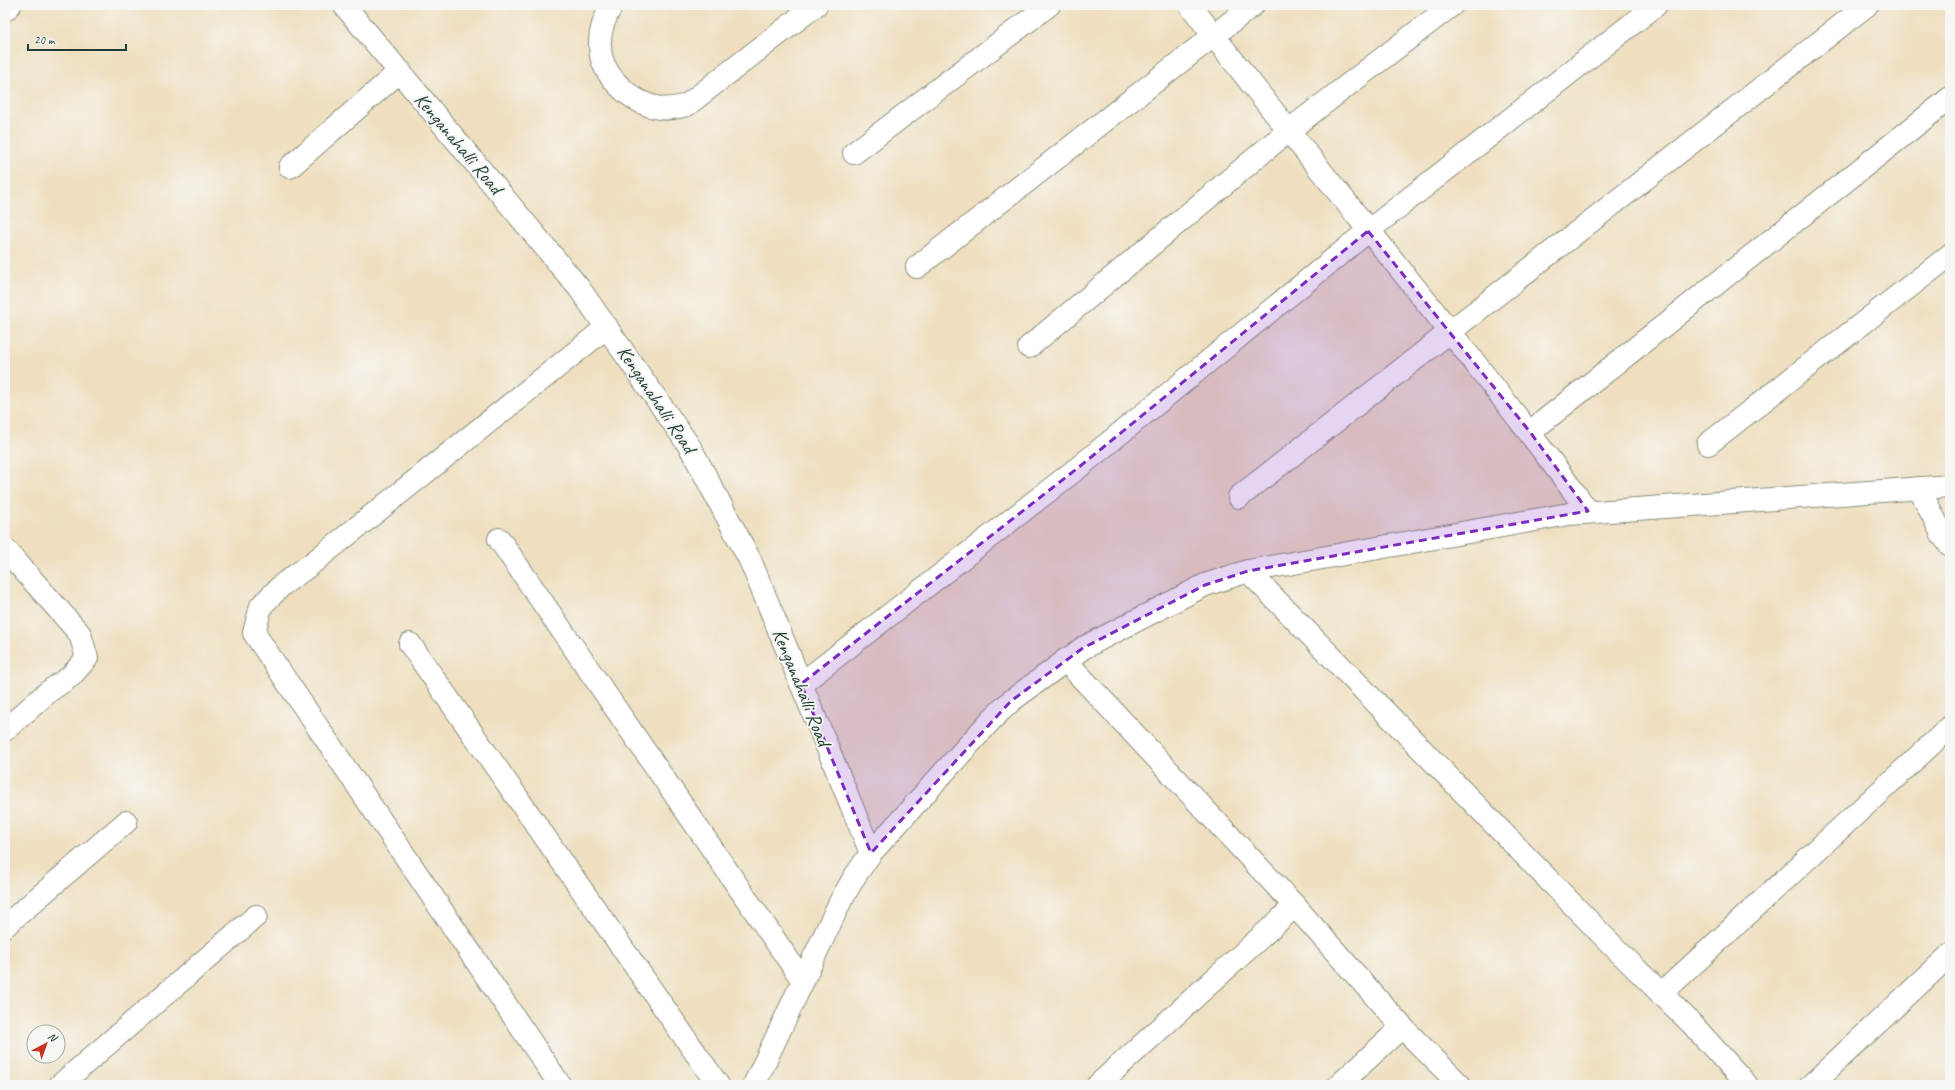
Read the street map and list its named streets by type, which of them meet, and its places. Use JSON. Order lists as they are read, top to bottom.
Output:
{
  "streets": {
    "street": ["Kenganahalli Road"]
  },
  "scale_bar": "20 m",
  "north": "top right"
}
